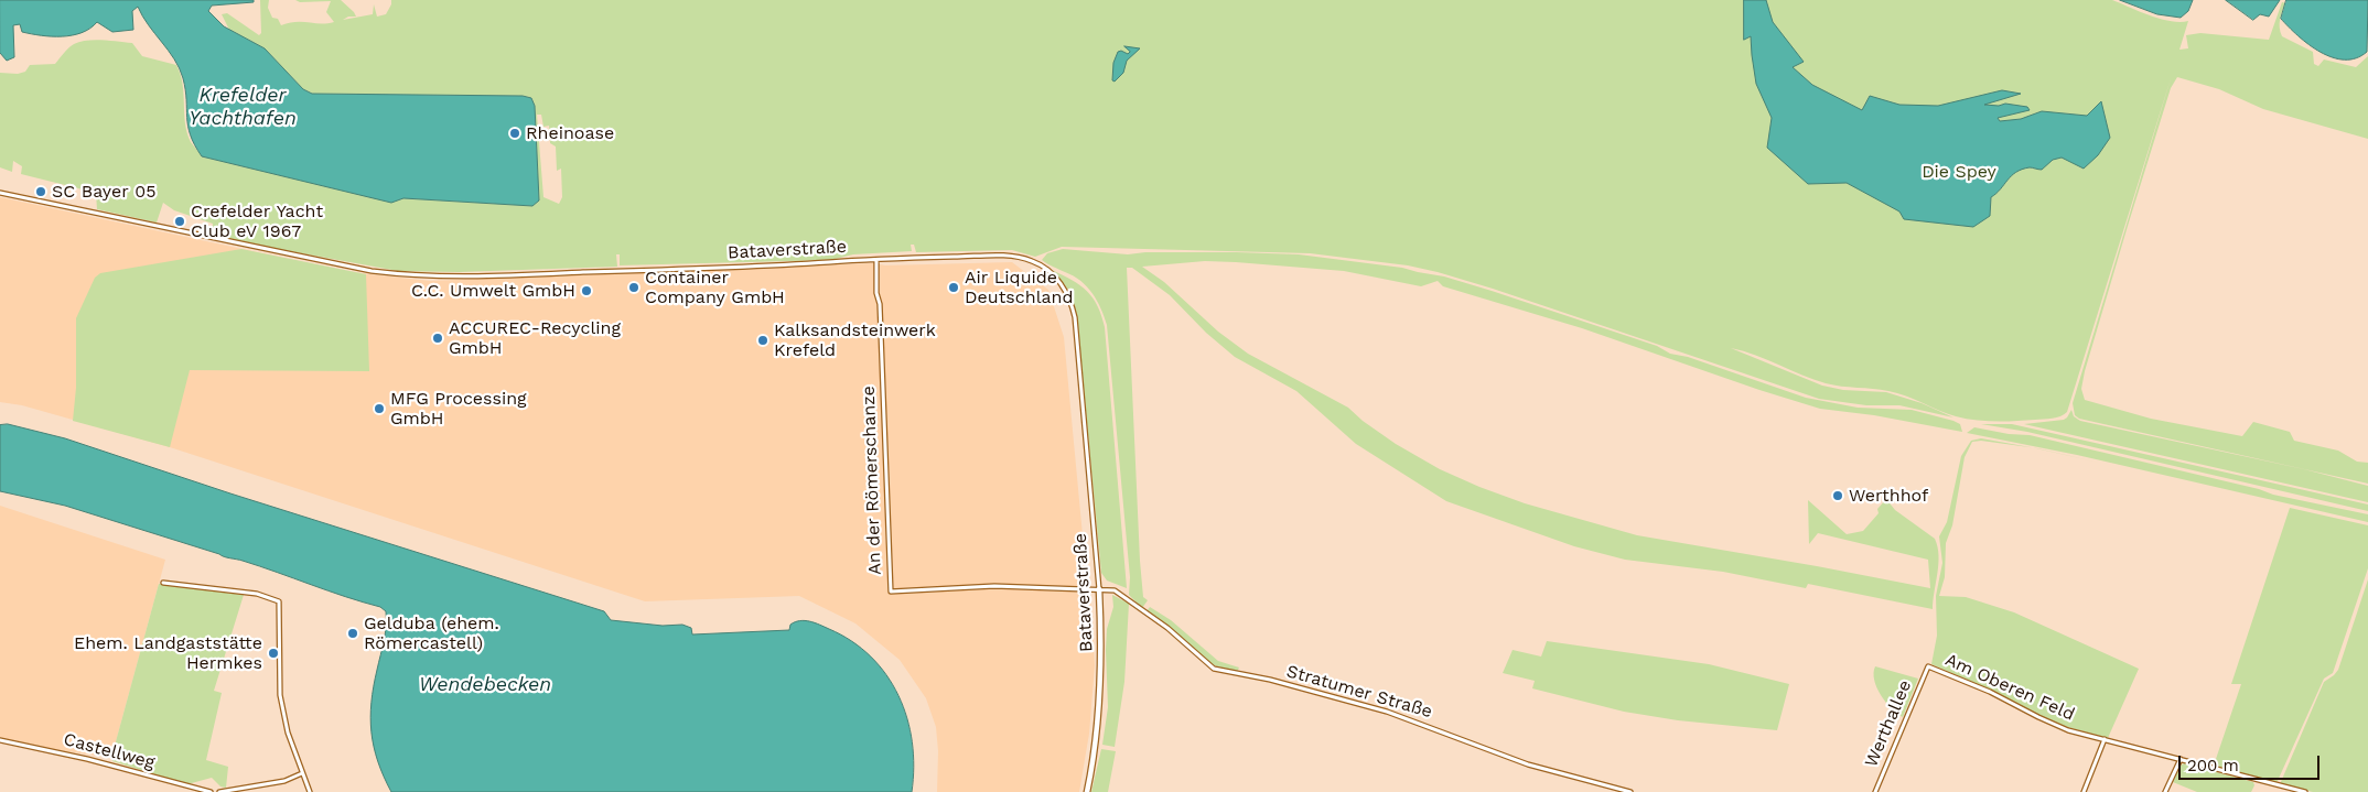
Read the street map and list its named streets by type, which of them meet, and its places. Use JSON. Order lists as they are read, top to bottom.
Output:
{
  "streets": {
    "street": [
      "Bataverstraße",
      "An der Römerschanze",
      "Am Oberen Feld",
      "Stratumer Straße",
      "Werthallee",
      "Castellweg"
    ]
  },
  "crossings": [
    ["Bataverstraße", "An der Römerschanze"],
    ["Bataverstraße", "Stratumer Straße"],
    ["An der Römerschanze", "Stratumer Straße"],
    ["Am Oberen Feld", "Werthallee"]
  ],
  "water": ["Krefelder Yachthafen", "Wendebecken"],
  "parks": ["Die Spey"],
  "places": [
    "Rheinoase",
    "SC Bayer 05",
    "Crefelder Yacht Club eV 1967",
    "Container Company GmbH",
    "Air Liquide Deutschland",
    "C.C. Umwelt GmbH",
    "ACCUREC-Recycling GmbH",
    "Kalksandsteinwerk Krefeld",
    "MFG Processing GmbH",
    "Werthhof",
    "Gelduba (ehem. Römercastell)",
    "Ehem. Landgaststätte Hermkes"
  ],
  "scale_bar": "200 m"
}
